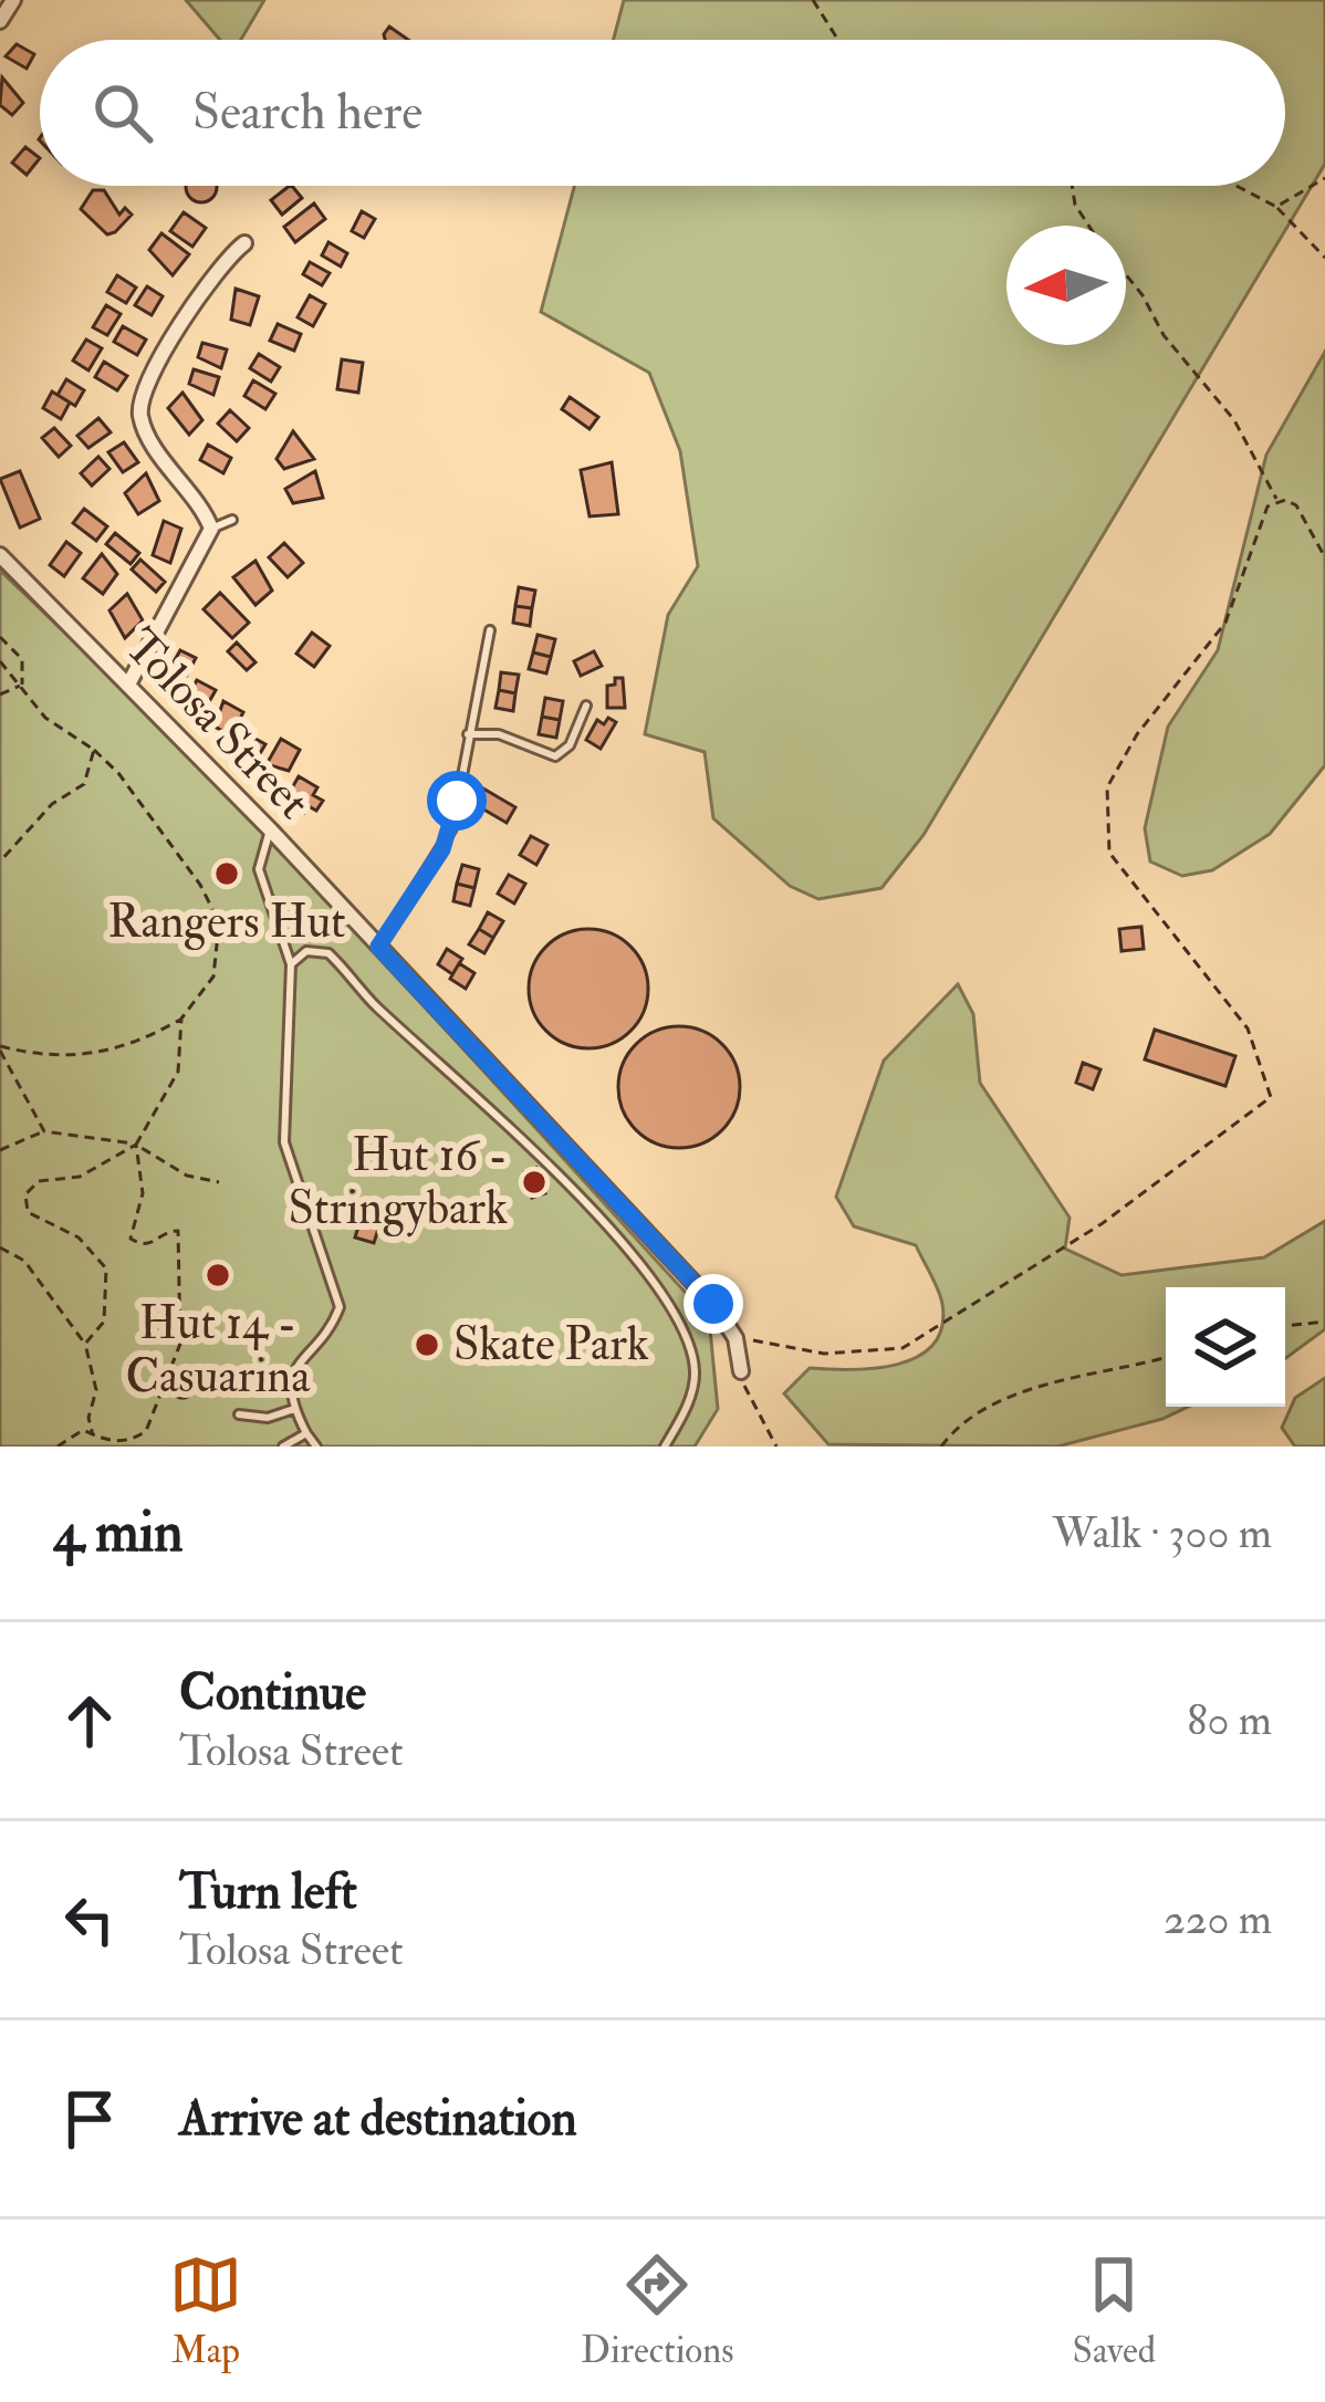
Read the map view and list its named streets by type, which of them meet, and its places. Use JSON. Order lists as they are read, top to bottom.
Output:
{
  "streets": {
    "street": ["Tolosa Street"]
  },
  "places": [
    "Rangers Hut",
    "Hut 16 - Stringybark",
    "Hut 14 - Casuarina",
    "Skate Park"
  ],
  "north": "left",
  "page": {
    "search": "Search here",
    "heading": ["4 min", "Walk · 300 m"],
    "list": [
      ["Continue", "Tolosa Street", "80 m"],
      ["Turn left", "Tolosa Street", "220 m"],
      "Arrive at destination"
    ],
    "nav": ["Map", "Directions", "Saved"]
  }
}
